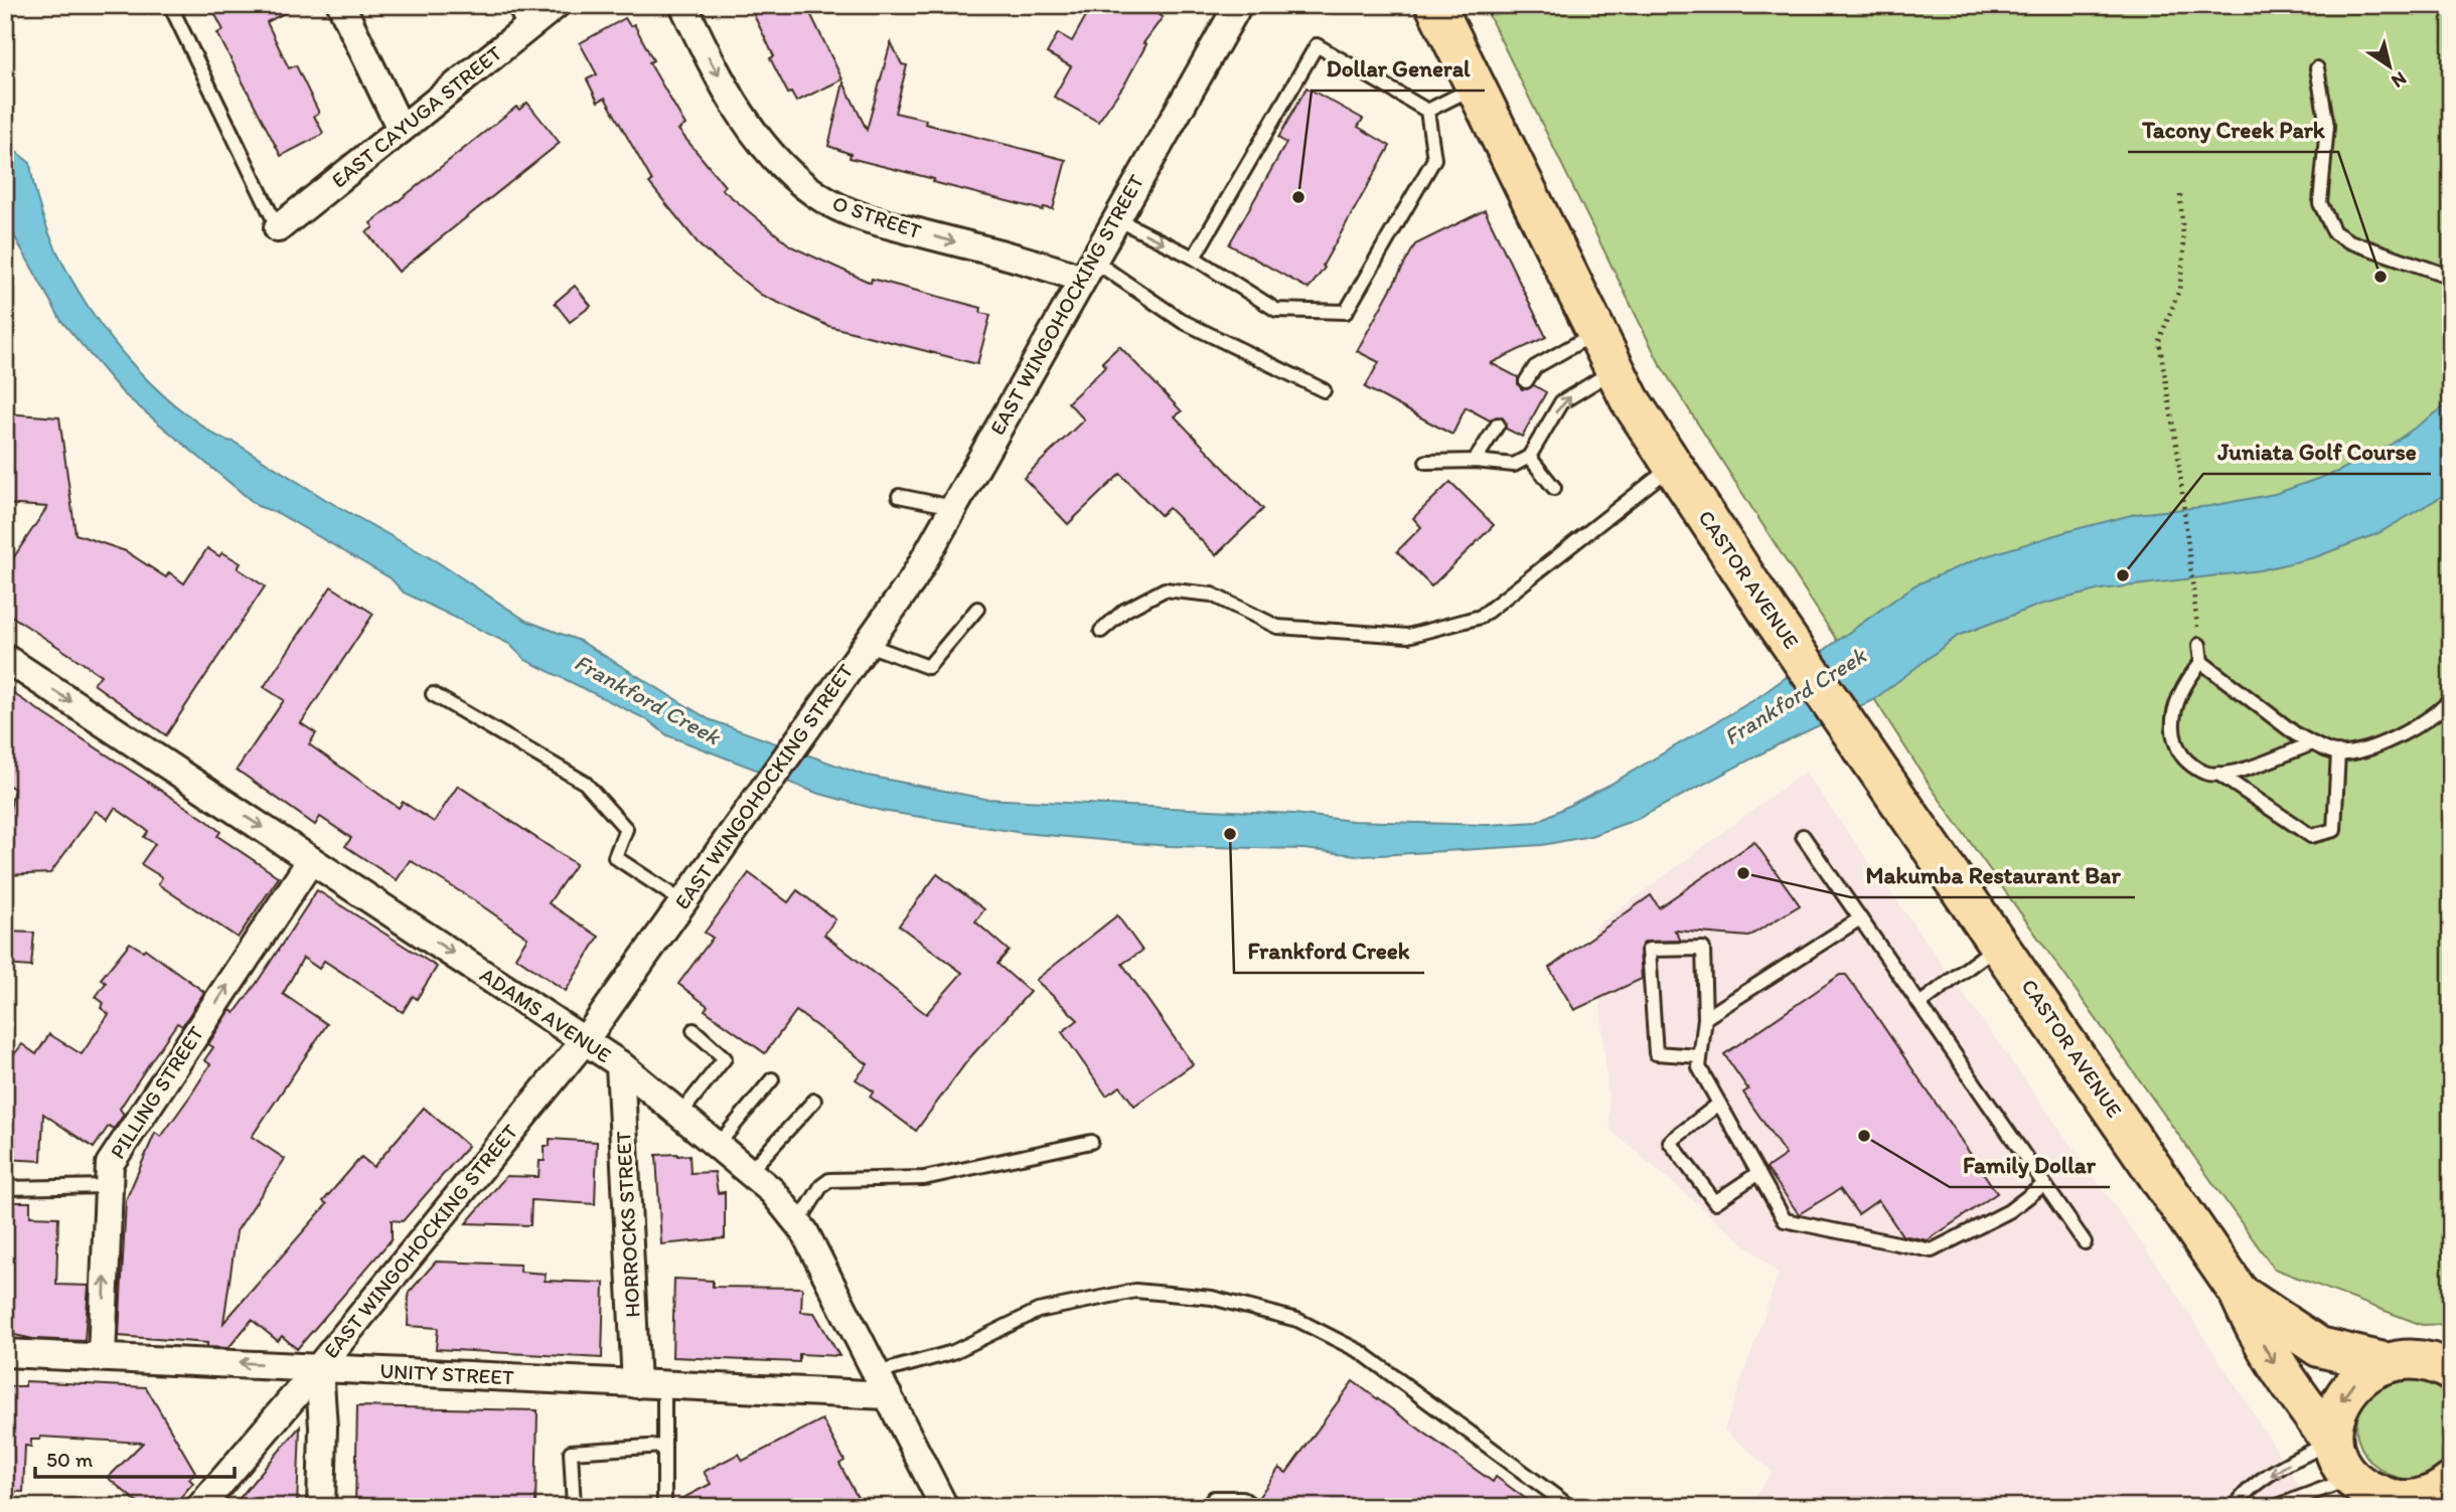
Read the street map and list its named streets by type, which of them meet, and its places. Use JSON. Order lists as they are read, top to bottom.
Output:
{
  "streets": {
    "main road": ["CASTOR AVENUE"],
    "street": [
      "EAST CAYUGA STREET",
      "O STREET",
      "EAST WINGOHOCKING STREET",
      "ADAMS AVENUE",
      "PILLING STREET",
      "HORROCKS STREET",
      "UNITY STREET"
    ]
  },
  "crossings": [
    ["O STREET", "EAST WINGOHOCKING STREET"],
    ["EAST WINGOHOCKING STREET", "ADAMS AVENUE"],
    ["EAST WINGOHOCKING STREET", "UNITY STREET"],
    ["ADAMS AVENUE", "PILLING STREET"],
    ["ADAMS AVENUE", "HORROCKS STREET"],
    ["ADAMS AVENUE", "UNITY STREET"],
    ["PILLING STREET", "UNITY STREET"],
    ["HORROCKS STREET", "UNITY STREET"]
  ],
  "one_way": ["O STREET", "ADAMS AVENUE", "PILLING STREET"],
  "water": ["Frankford Creek"],
  "places": [
    "Dollar General",
    "Tacony Creek Park",
    "Juniata Golf Course",
    "Frankford Creek",
    "Makumba Restaurant Bar",
    "Family Dollar"
  ],
  "scale_bar": "50 m",
  "north": "bottom right"
}
